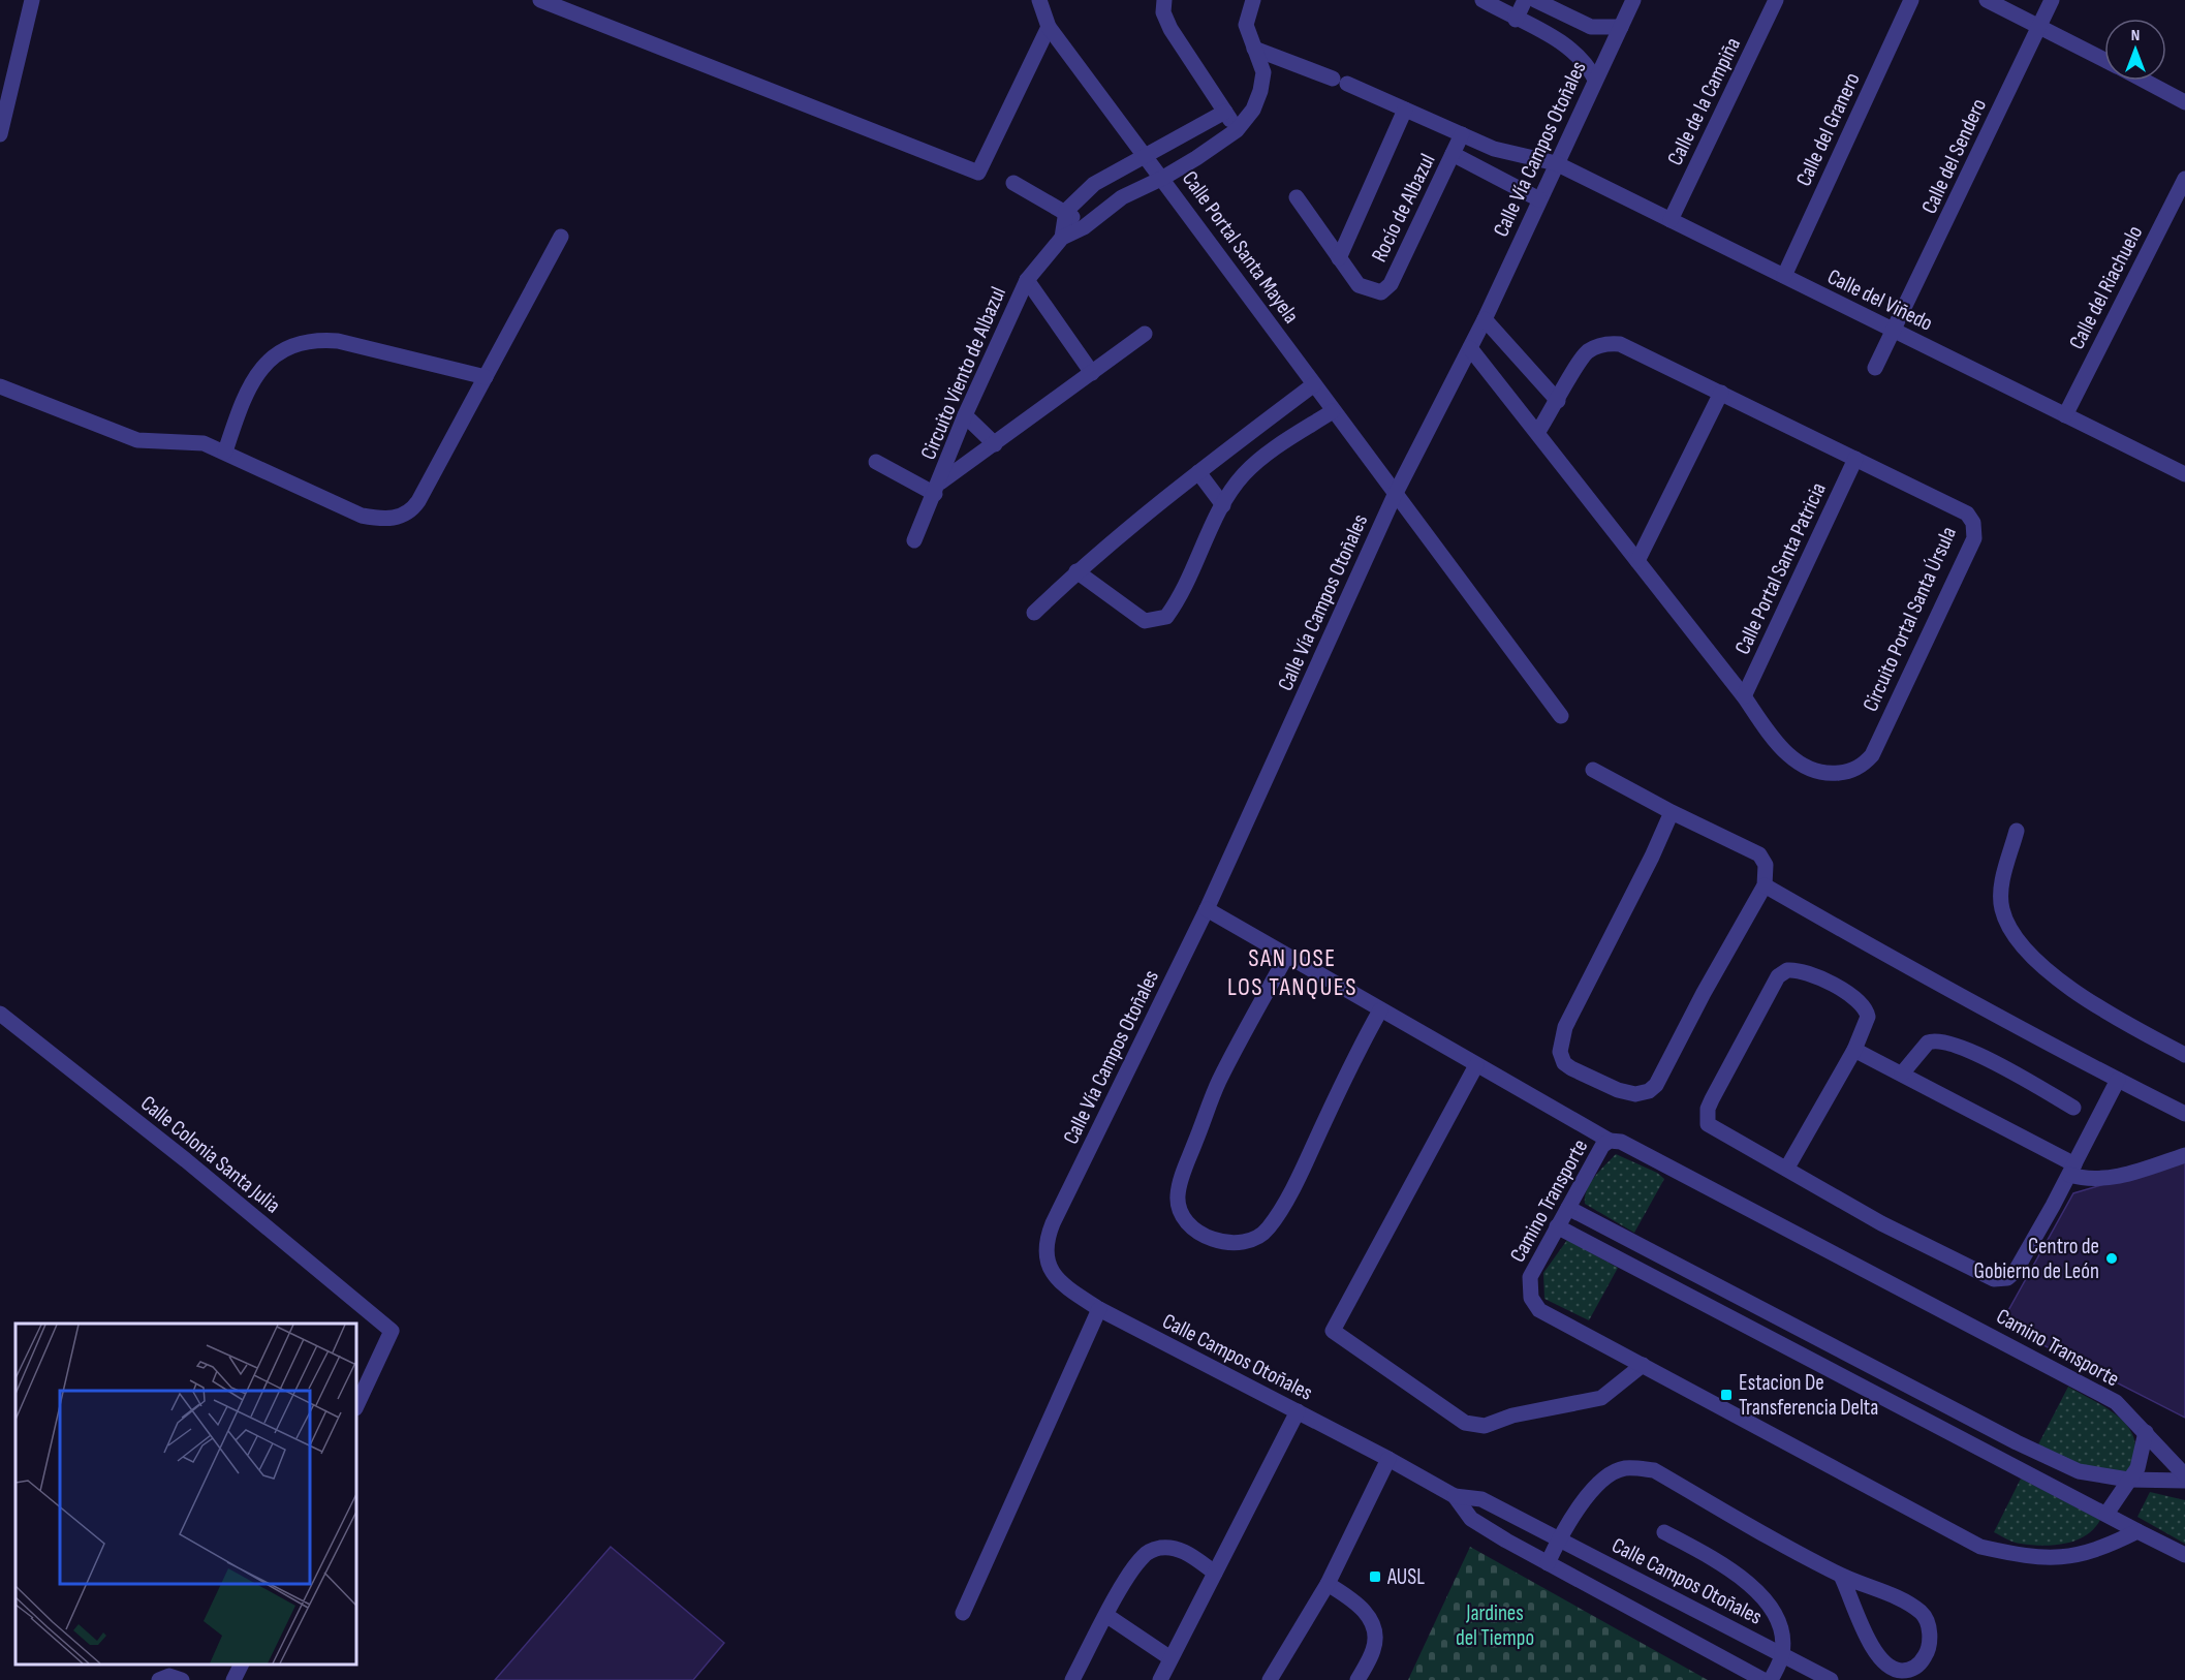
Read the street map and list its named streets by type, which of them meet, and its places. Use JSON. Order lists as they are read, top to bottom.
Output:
{
  "streets": {
    "street": [
      "Calle de la Campiña",
      "Calle del Granero",
      "Calle Vía Campos Otoñales",
      "Calle del Sendero",
      "Rocío de Albazul",
      "Calle Portal Santa Mayela",
      "Calle del Riachuelo",
      "Calle del Viñedo",
      "Circuito Viento de Albazul",
      "Calle Portal Santa Patricia",
      "Circuito Portal Santa Úrsula",
      "Calle Colonia Santa Julia",
      "Camino Transporte",
      "Calle Campos Otoñales"
    ]
  },
  "crossings": [
    ["Calle de la Campiña", "Calle del Viñedo"],
    ["Calle del Granero", "Calle del Viñedo"],
    ["Calle Vía Campos Otoñales", "Rocío de Albazul"],
    ["Calle Vía Campos Otoñales", "Calle Portal Santa Mayela"],
    ["Calle Vía Campos Otoñales", "Calle del Viñedo"],
    ["Calle Vía Campos Otoñales", "Circuito Portal Santa Úrsula"],
    ["Calle Vía Campos Otoñales", "Calle Campos Otoñales"],
    ["Calle del Sendero", "Calle del Viñedo"],
    ["Rocío de Albazul", "Calle del Viñedo"],
    ["Calle Portal Santa Mayela", "Circuito Viento de Albazul"],
    ["Calle del Riachuelo", "Calle del Viñedo"],
    ["Calle Portal Santa Patricia", "Circuito Portal Santa Úrsula"]
  ],
  "districts": ["SAN JOSE LOS TANQUES"],
  "parks": ["Jardines del Tiempo"],
  "places": {
    "other": ["Centro de Gobierno de León"],
    "transit": ["Estacion De Transferencia Delta", "AUSL"]
  },
  "north": "top"
}
